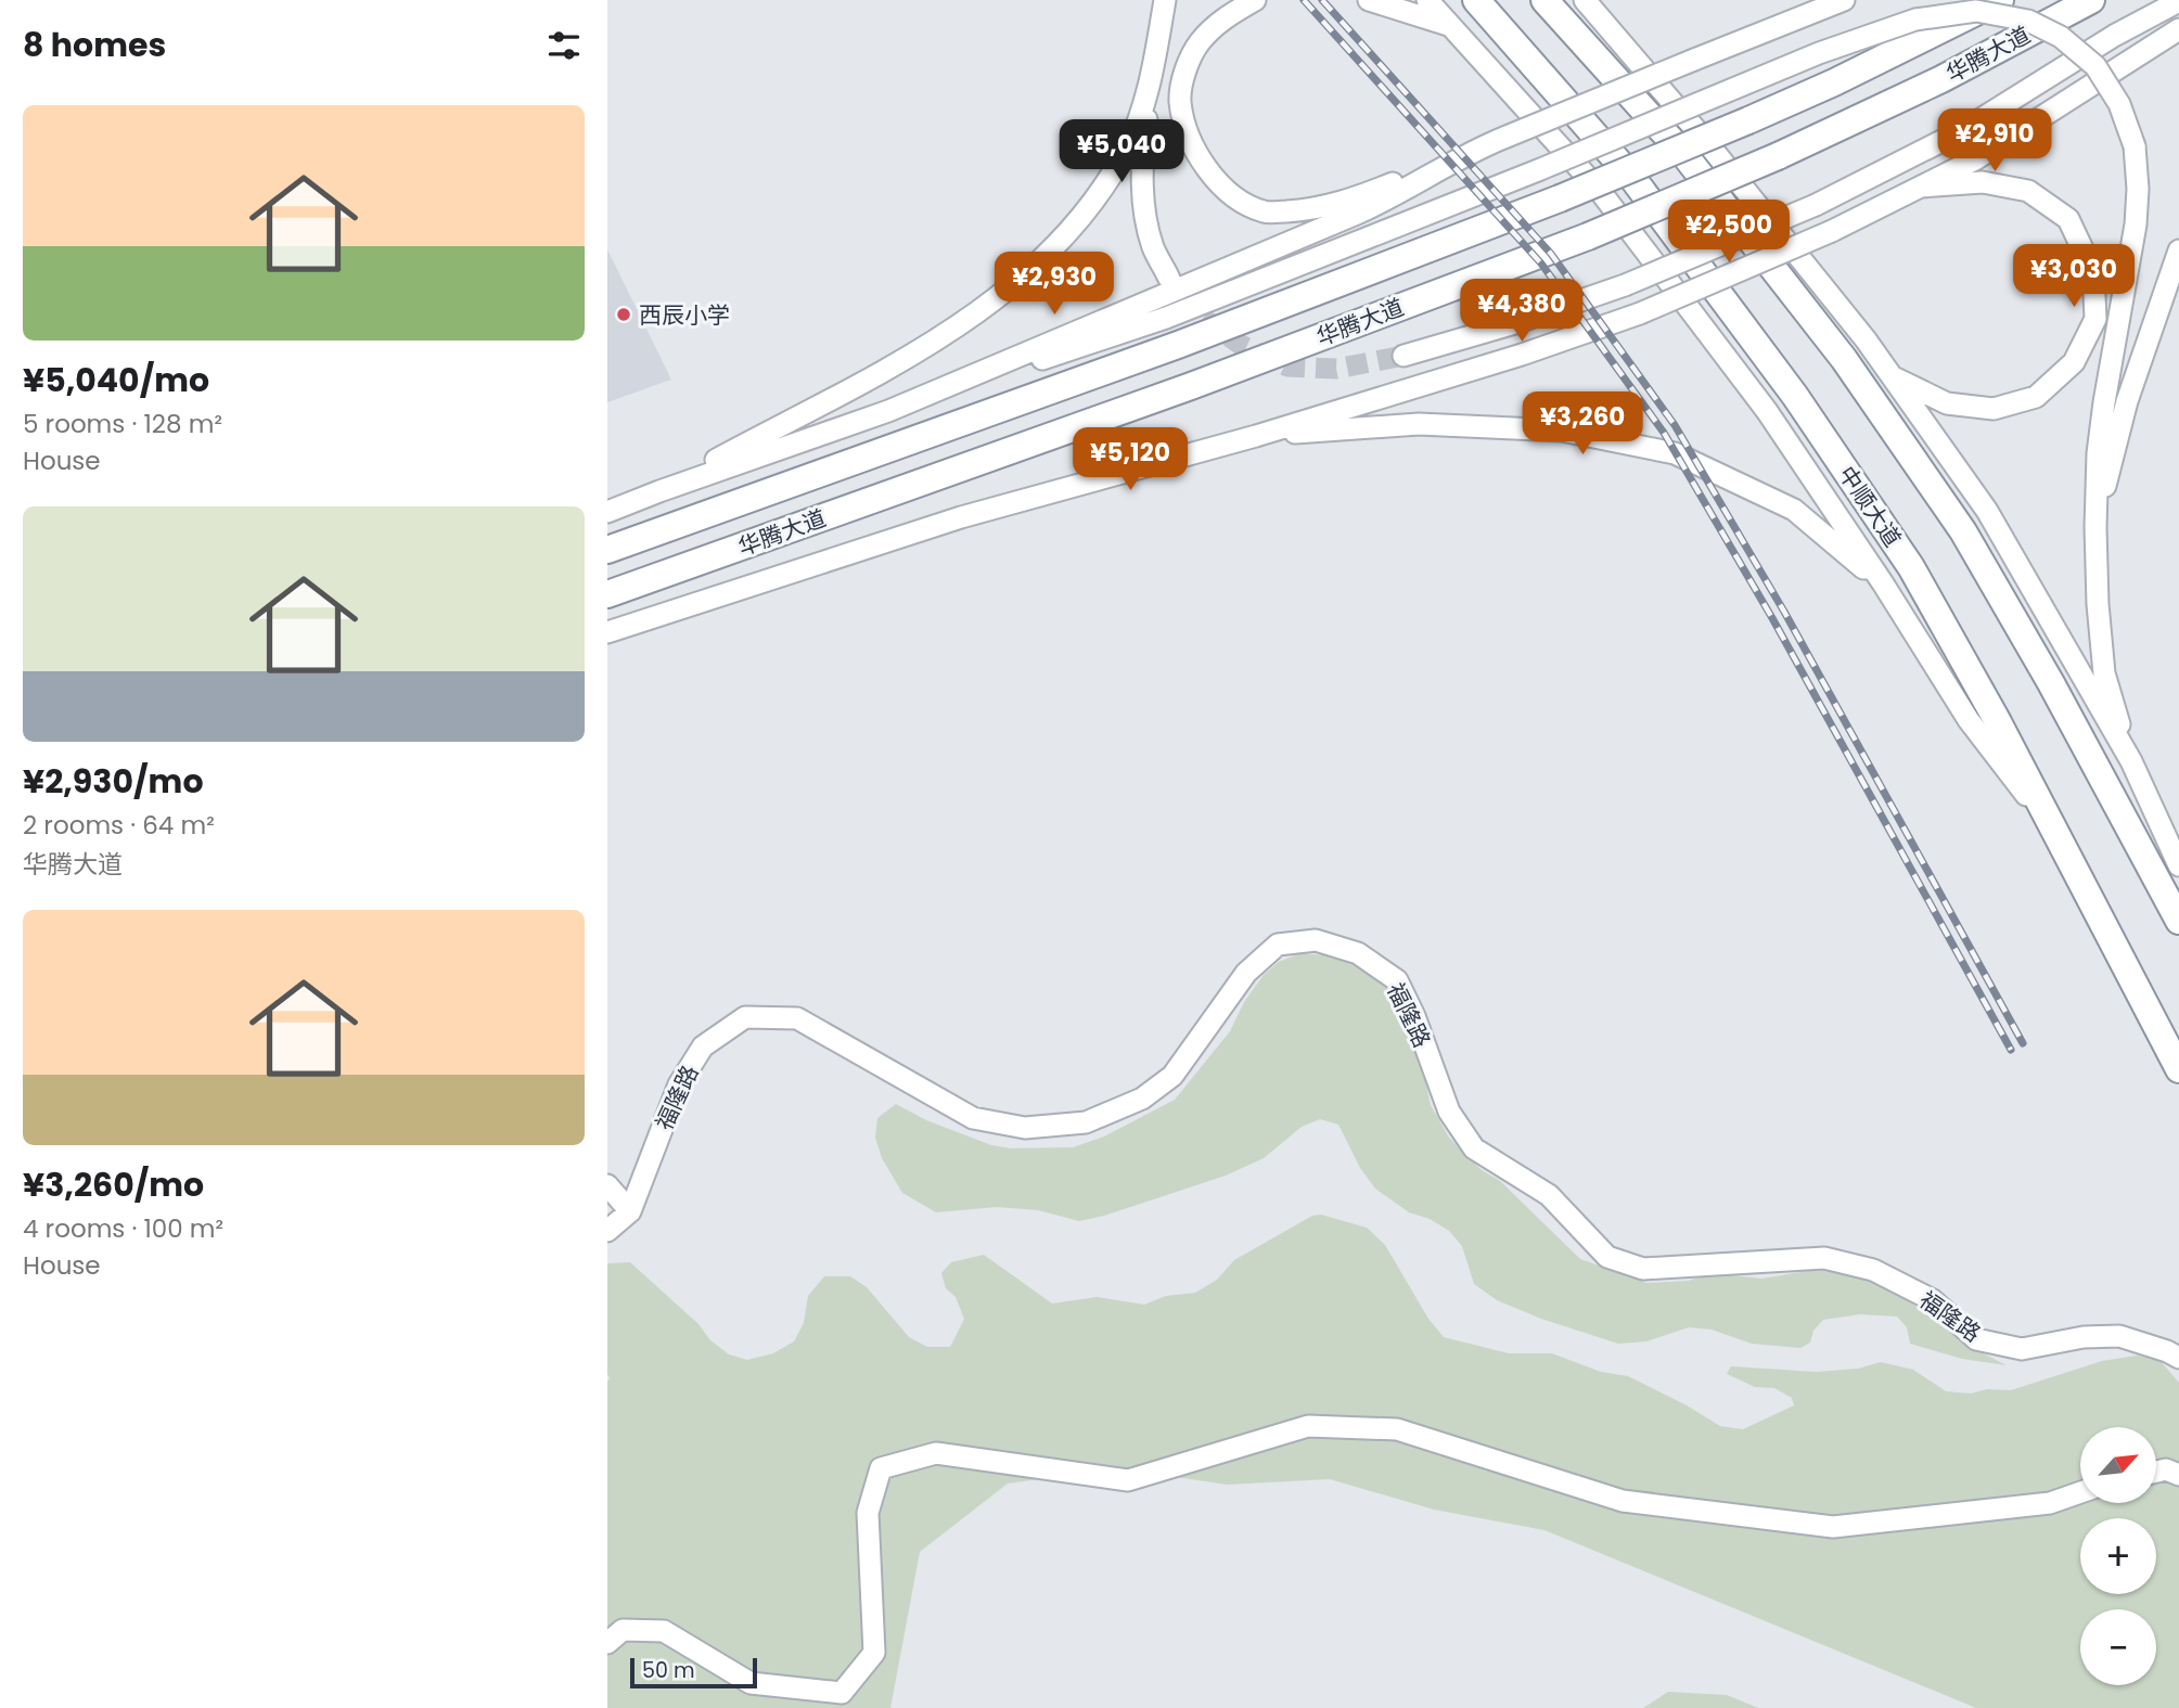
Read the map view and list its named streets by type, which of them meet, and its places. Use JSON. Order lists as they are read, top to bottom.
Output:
{
  "streets": {
    "highway": ["华腾大道", "中顺大道"],
    "main road": ["福隆路"]
  },
  "places": ["西辰小学"],
  "scale_bar": "50 m",
  "north": "top right",
  "page": {
    "heading": "8 homes",
    "list": [
      {
        "name": "¥5,040/mo",
        "note": "5 rooms · 128 m² · House"
      },
      {
        "name": "¥2,930/mo",
        "note": "2 rooms · 64 m² · 华腾大道"
      },
      {
        "name": "¥3,260/mo",
        "note": "4 rooms · 100 m² · House"
      }
    ],
    "price": [
      "¥2,910",
      "¥5,040",
      "¥2,500",
      "¥3,030",
      "¥2,930",
      "¥4,380",
      "¥3,260",
      "¥5,120"
    ],
    "map_buttons": ["+", "−"],
    "scale": "50 m"
  }
}
